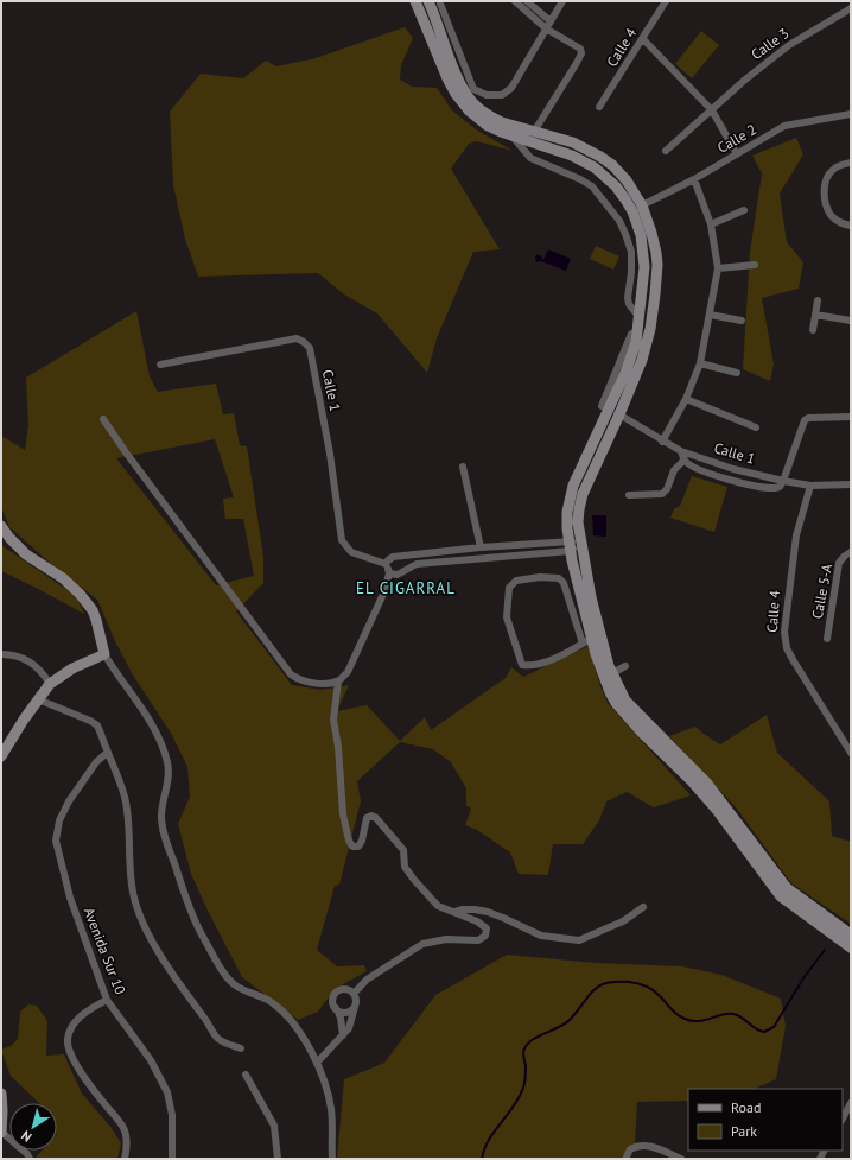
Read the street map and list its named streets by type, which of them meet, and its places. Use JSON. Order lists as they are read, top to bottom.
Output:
{
  "streets": {
    "street": [
      "Calle 3",
      "Calle 4",
      "Calle 2",
      "Calle 1",
      "Calle 5-A",
      "Avenida Sur 10"
    ]
  },
  "crossings": [
    ["Calle 4", "Calle 1"]
  ],
  "districts": ["EL CIGARRAL"],
  "legend": ["Road", "Park"],
  "north": "bottom left"
}
